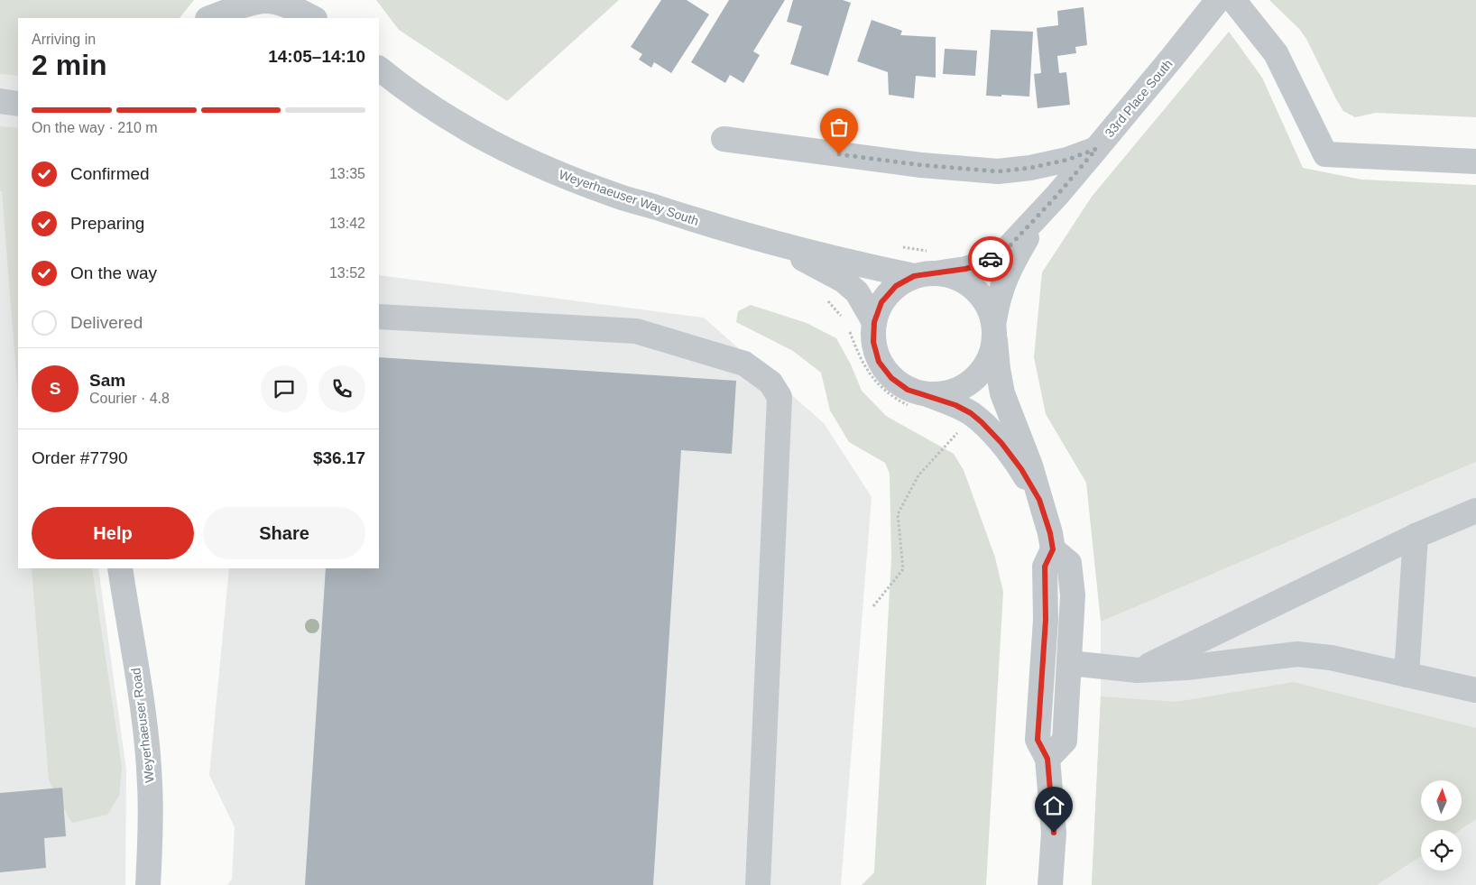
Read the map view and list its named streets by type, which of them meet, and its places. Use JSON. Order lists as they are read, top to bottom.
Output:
{
  "streets": {
    "street": ["33rd Place South", "Weyerhaeuser Way South", "Weyerhaeuser Road"]
  },
  "crossings": [
    ["33rd Place South", "Weyerhaeuser Way South"]
  ],
  "north": "top",
  "page": {
    "heading": ["2 min", "Arriving in", "14:05–14:10"],
    "panel": [
      "Sam",
      "Courier · 4.8",
      "Order #7790",
      "$36.17"
    ],
    "bar": "On the way · 210 m",
    "list": [
      ["Confirmed", "13:35"],
      ["Preparing", "13:42"],
      ["On the way", "13:52"],
      "Delivered"
    ],
    "round": "S",
    "buttons": ["Help", "Share"]
  }
}
